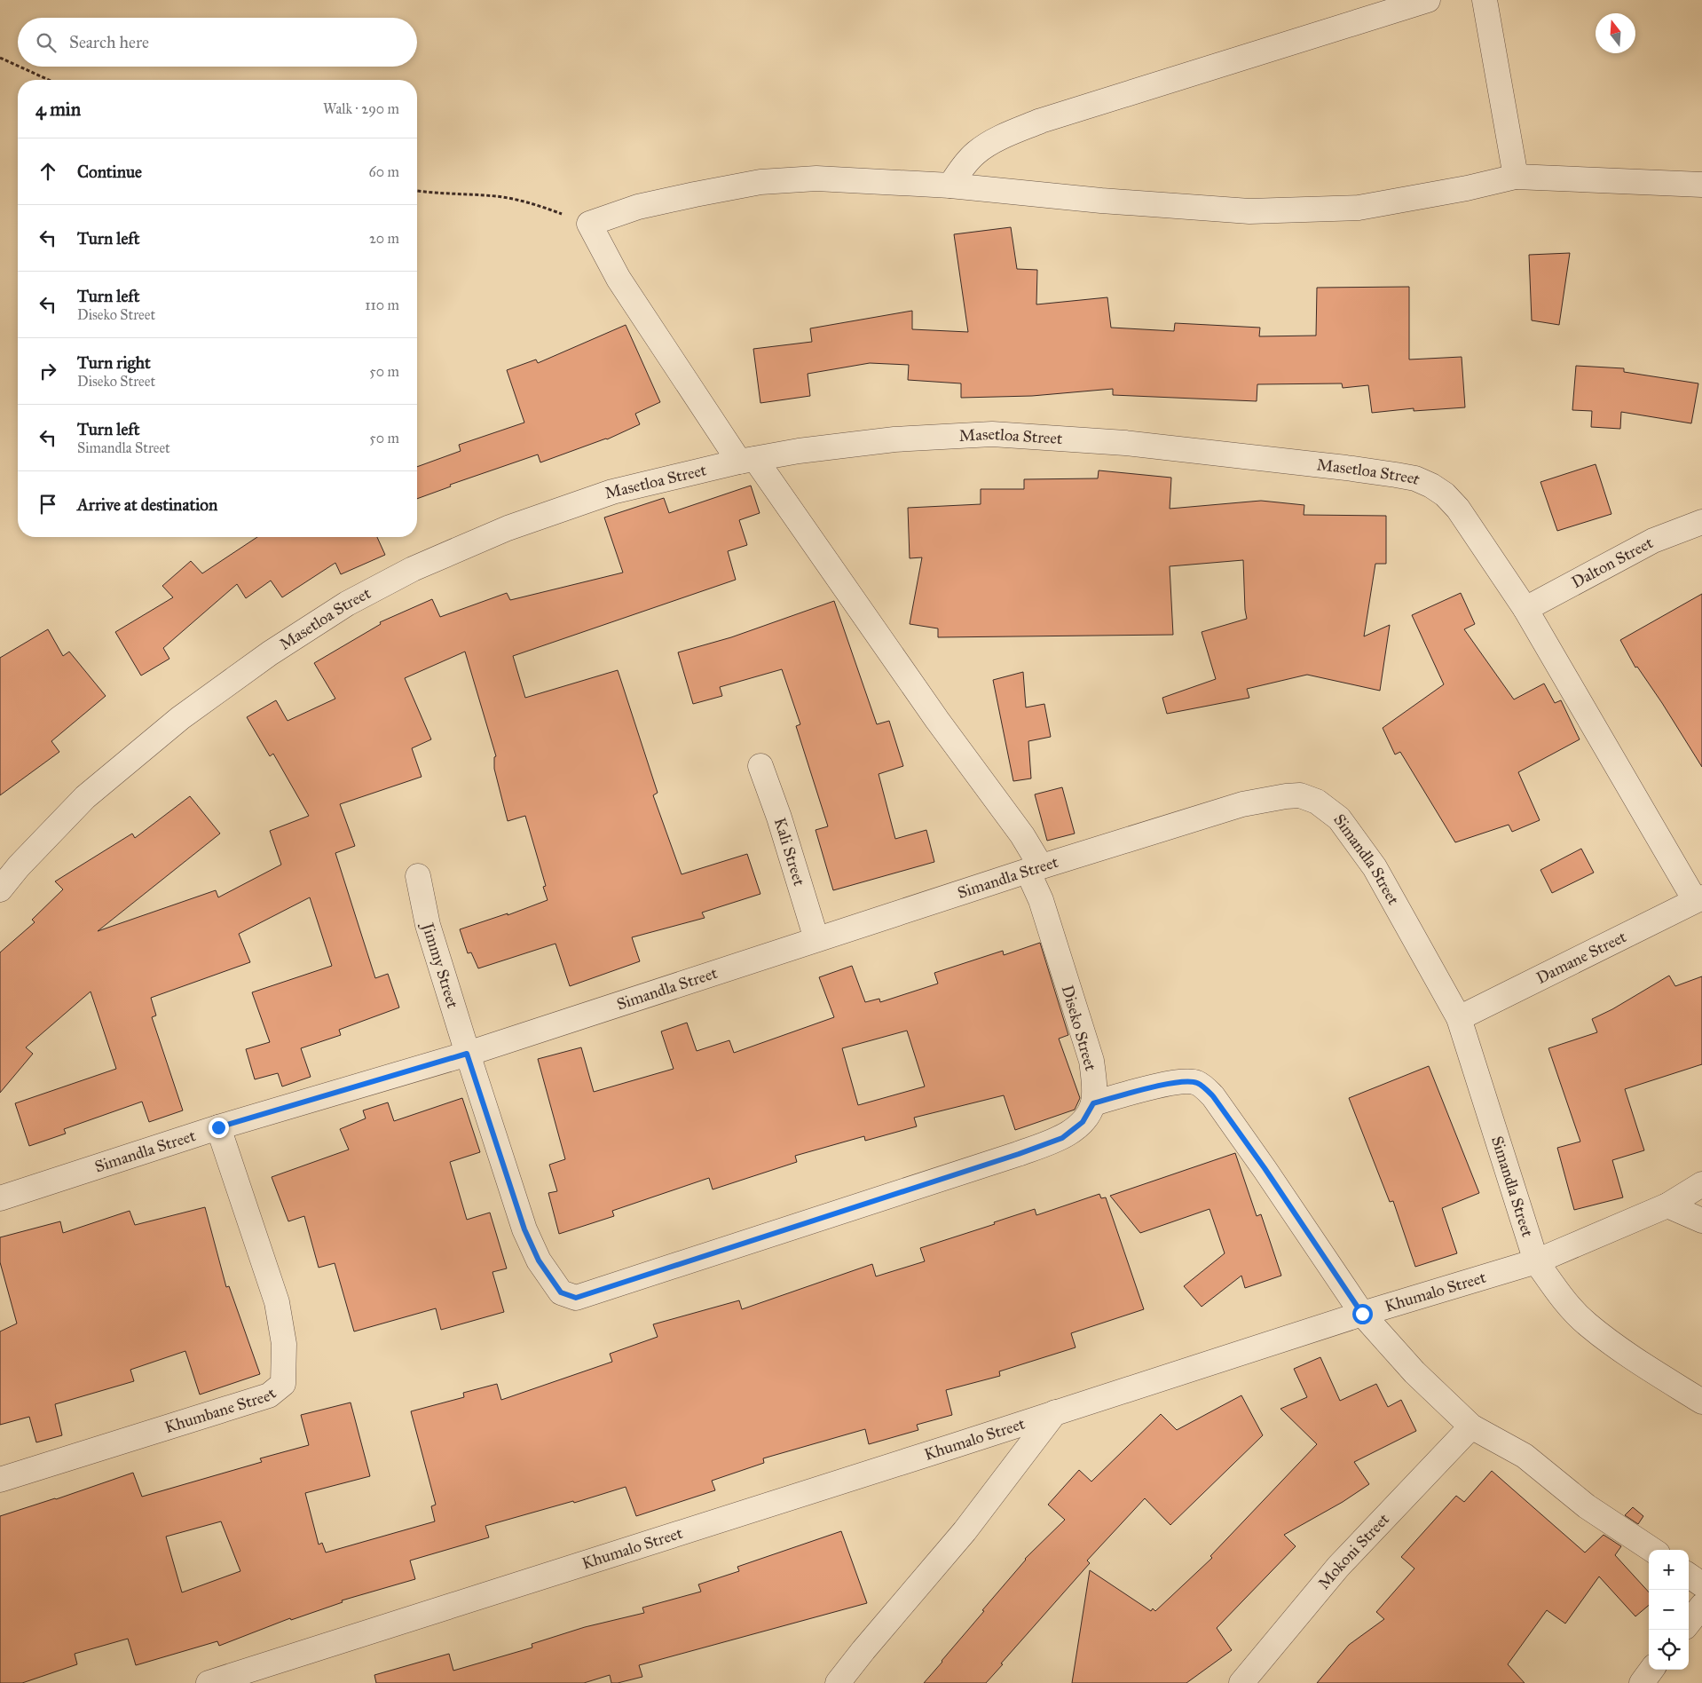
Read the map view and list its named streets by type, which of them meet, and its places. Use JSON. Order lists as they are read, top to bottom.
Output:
{
  "streets": {
    "street": [
      "Masetloa Street",
      "Dalton Street",
      "Kali Street",
      "Simandla Street",
      "Damane Street",
      "Jimmy Street",
      "Diseko Street",
      "Khumalo Street",
      "Khumbane Street",
      "Mokoni Street"
    ]
  },
  "crossings": [
    ["Masetloa Street", "Dalton Street"],
    ["Masetloa Street", "Damane Street"],
    ["Masetloa Street", "Diseko Street"],
    ["Kali Street", "Simandla Street"],
    ["Simandla Street", "Damane Street"],
    ["Simandla Street", "Jimmy Street"],
    ["Simandla Street", "Diseko Street"],
    ["Simandla Street", "Khumalo Street"],
    ["Simandla Street", "Khumbane Street"],
    ["Jimmy Street", "Diseko Street"]
  ],
  "north": "top",
  "page": {
    "search": "Search here",
    "heading": ["4 min", "Walk · 290 m"],
    "list": [
      ["Continue", "60 m"],
      ["Turn left", "20 m"],
      ["Turn left", "Diseko Street", "110 m"],
      ["Turn right", "Diseko Street", "50 m"],
      ["Turn left", "Simandla Street", "50 m"],
      "Arrive at destination"
    ],
    "map_buttons": ["+", "−"]
  }
}
